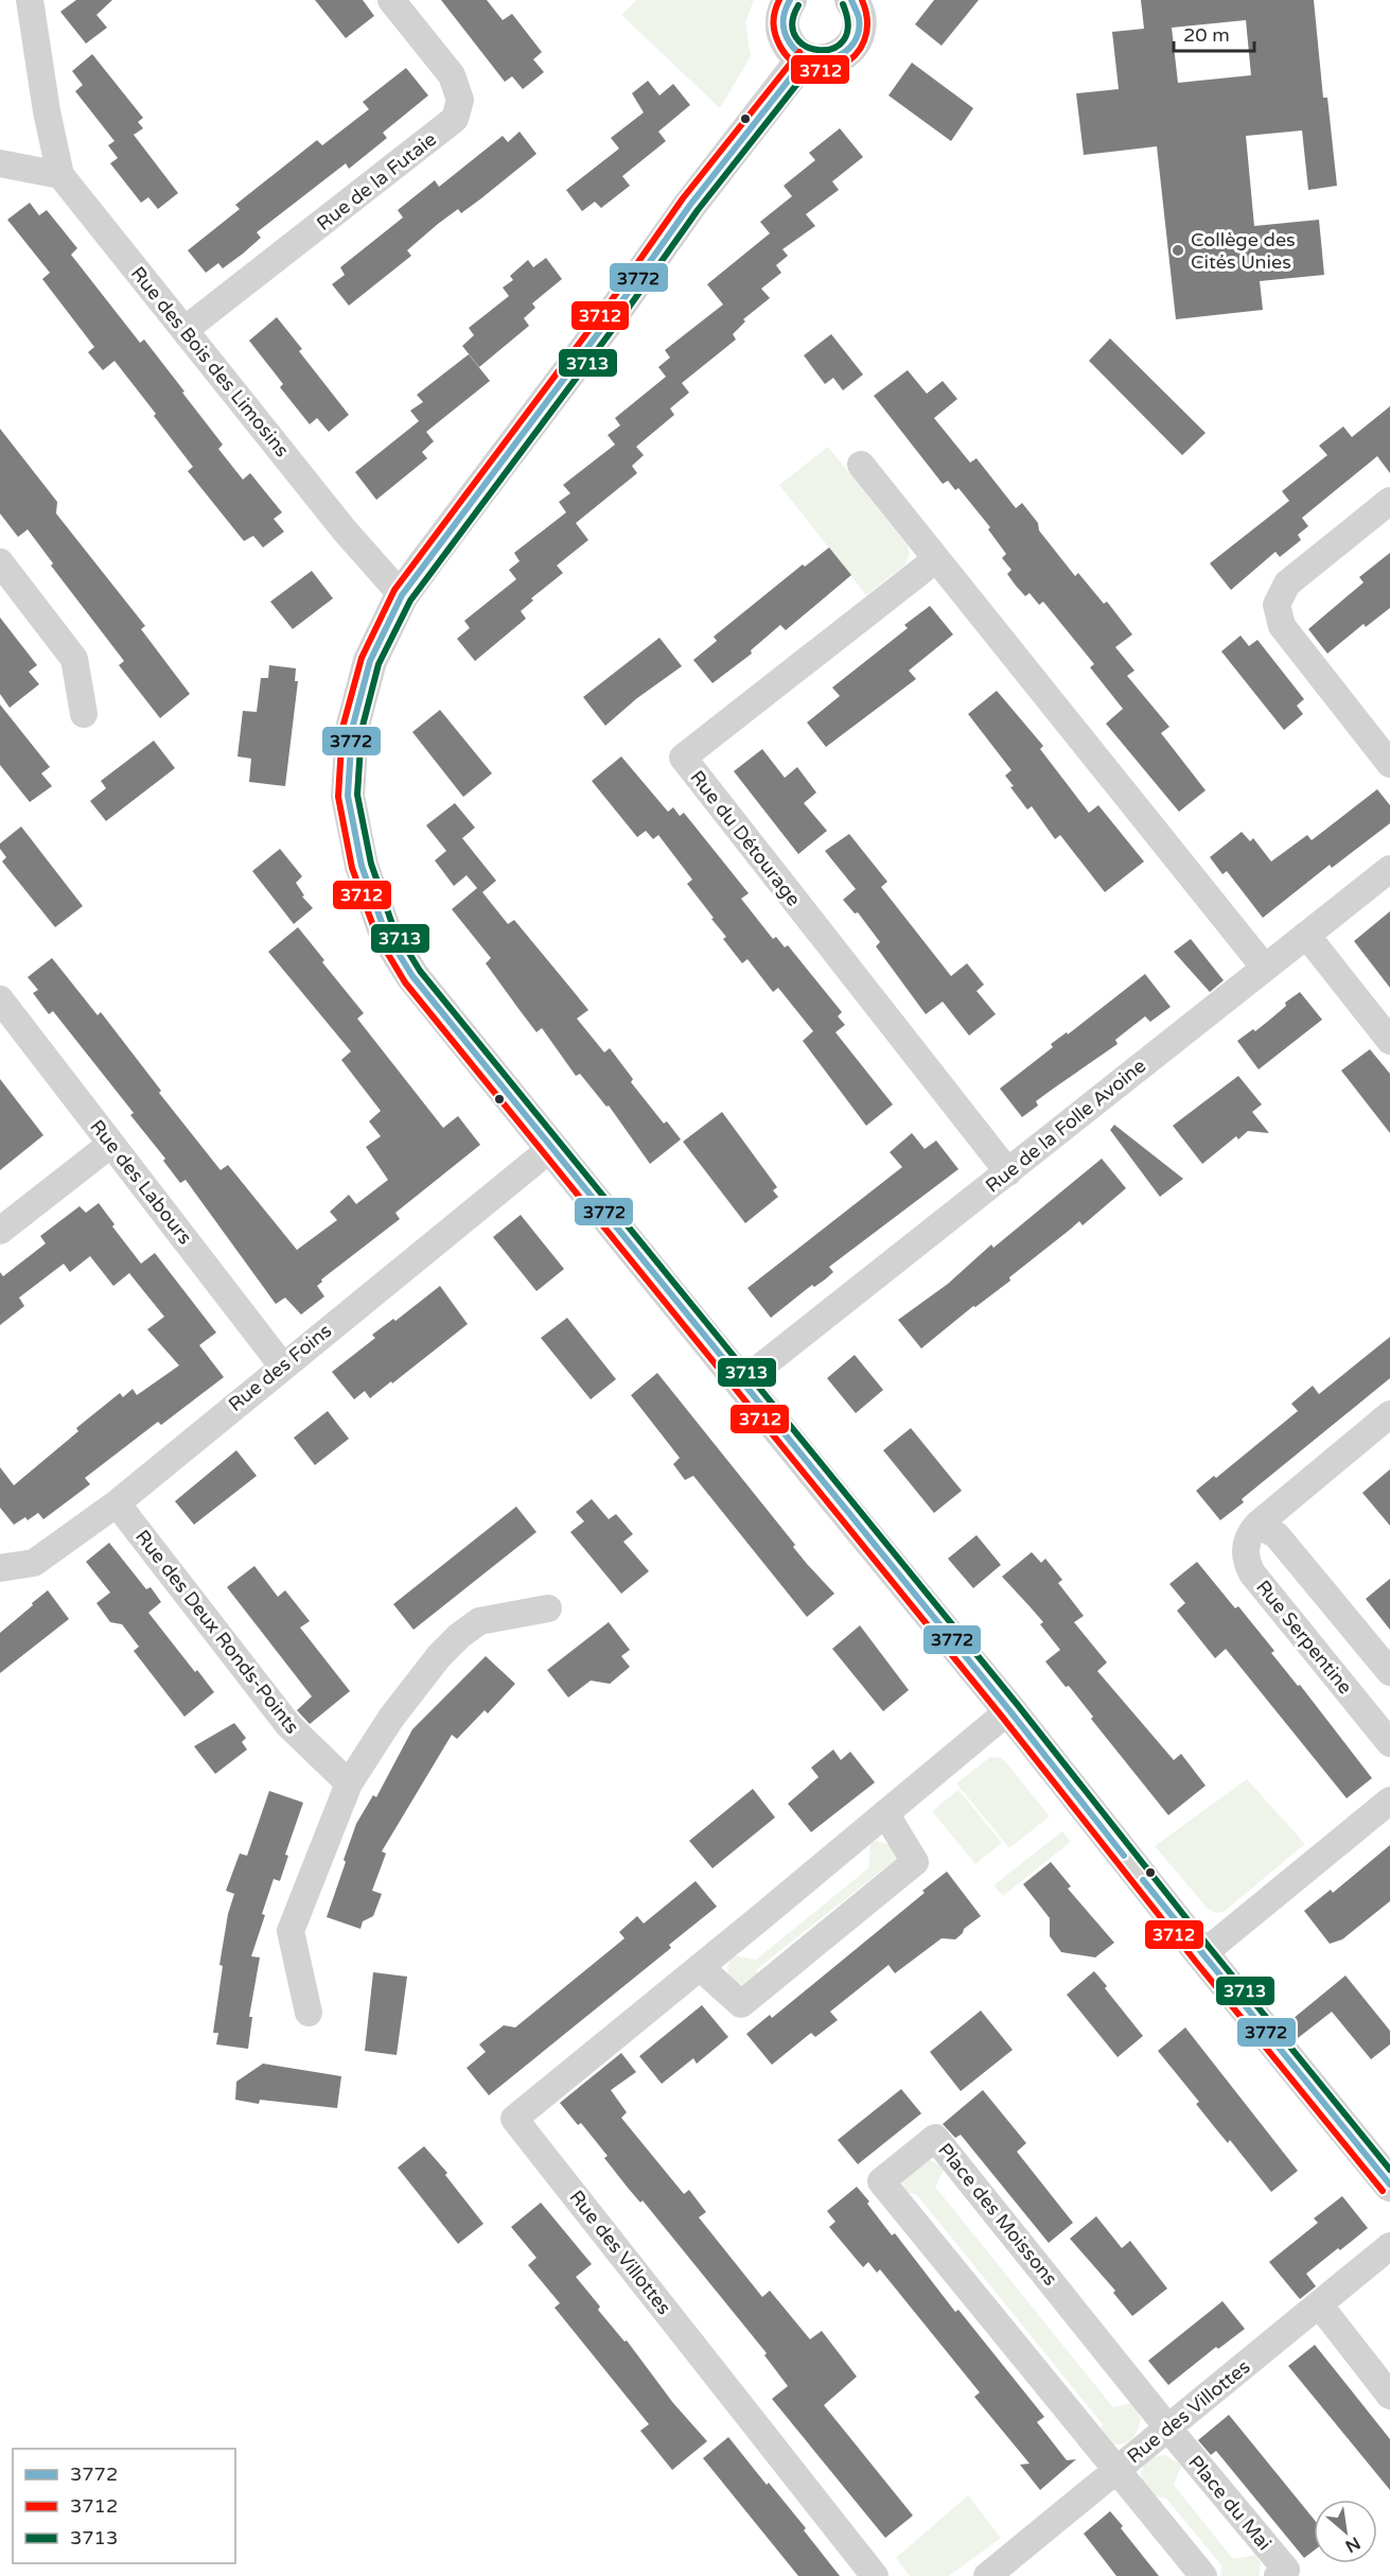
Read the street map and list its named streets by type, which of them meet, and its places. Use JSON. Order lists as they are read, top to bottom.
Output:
{
  "streets": {
    "street": [
      "Rue de la Futaie",
      "Rue des Bois des Limosins",
      "Rue du Détourage",
      "Rue de la Folle Avoine",
      "Rue des Labours",
      "Rue des Foins",
      "Rue des Deux Ronds-Points",
      "Rue Serpentine",
      "Place des Moissons",
      "Rue des Villottes",
      "Place du Mai"
    ]
  },
  "crossings": [
    ["Rue de la Futaie", "Rue des Bois des Limosins"],
    ["Rue du Détourage", "Rue de la Folle Avoine"],
    ["Rue des Labours", "Rue des Foins"],
    ["Rue des Foins", "Rue des Deux Ronds-Points"],
    ["Place des Moissons", "Rue des Villottes"],
    ["Place des Moissons", "Place du Mai"],
    ["Rue des Villottes", "Place du Mai"]
  ],
  "places": ["Collège des Cités Unies"],
  "lines": ["transit line 3772", "transit line 3712", "transit line 3713"],
  "legend": ["3772", "3712", "3713"],
  "scale_bar": "20 m",
  "north": "bottom right"
}
